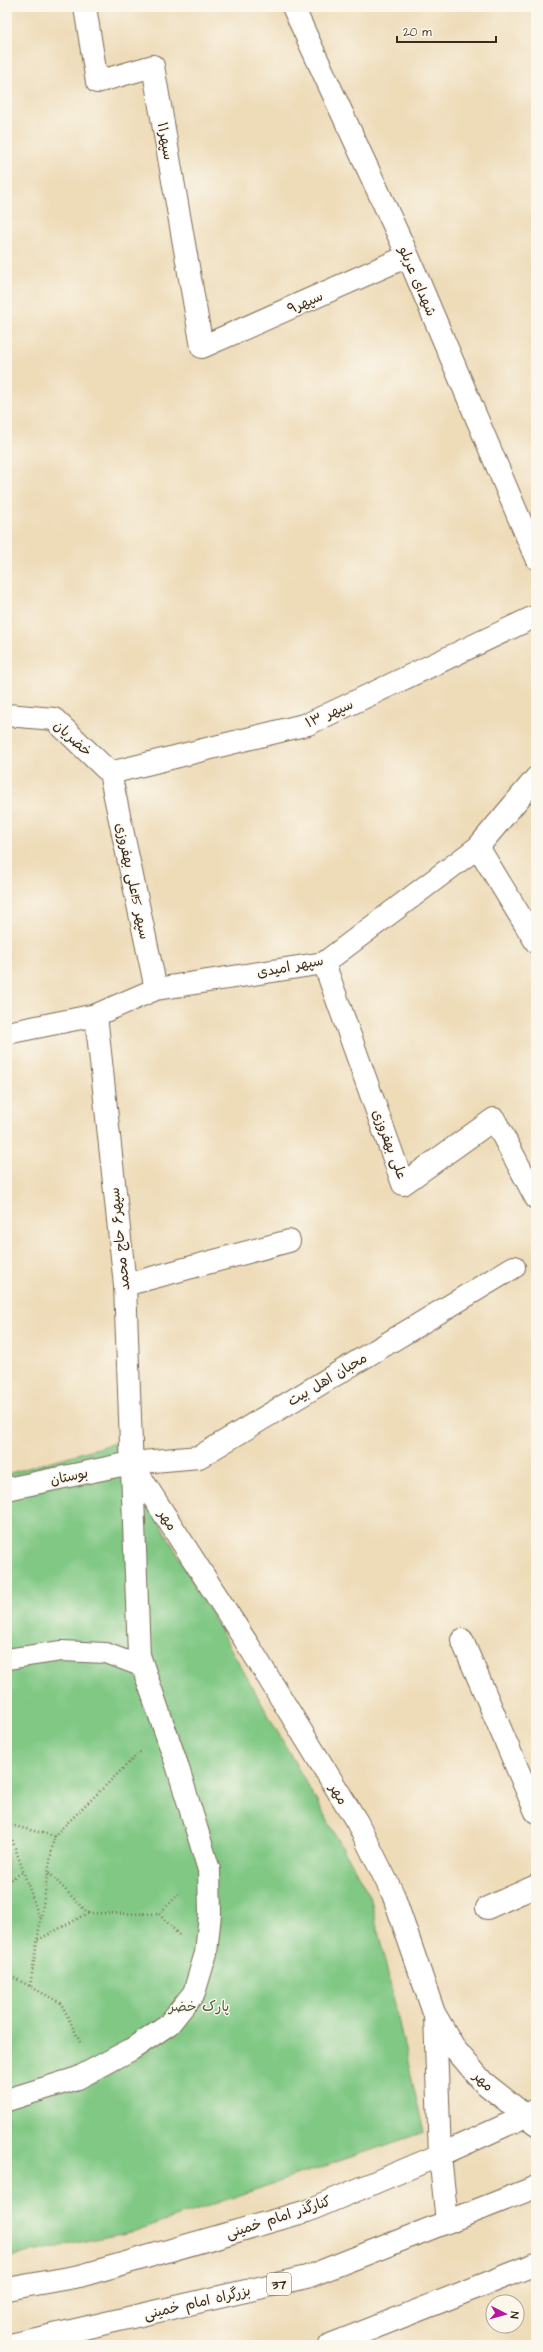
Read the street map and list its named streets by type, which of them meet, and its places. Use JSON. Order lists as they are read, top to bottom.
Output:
{
  "streets": {
    "main road": [
      "سپهر۱۱",
      "شهدای عربلو",
      "سپهر۹",
      "سپهر ۱۳",
      "خضریان",
      "سپهر 15علی بهفروزی",
      "سپهر امیدی",
      "علی بهفروزی",
      "سپهر۶ حاج محمد",
      "محبان اهل بیت",
      "بوستان",
      "مهر",
      "کنارگذر امام خمینی",
      "37",
      "بزرگراه امام خمینی"
    ]
  },
  "crossings": [
    ["سپهر۱۱", "سپهر۹"],
    ["شهدای عربلو", "سپهر۹"],
    ["سپهر ۱۳", "خضریان"],
    ["سپهر ۱۳", "سپهر 15علی بهفروزی"],
    ["خضریان", "سپهر 15علی بهفروزی"],
    ["سپهر 15علی بهفروزی", "سپهر امیدی"],
    ["سپهر امیدی", "علی بهفروزی"],
    ["سپهر امیدی", "سپهر۶ حاج محمد"],
    ["سپهر۶ حاج محمد", "محبان اهل بیت"],
    ["سپهر۶ حاج محمد", "بوستان"],
    ["سپهر۶ حاج محمد", "مهر"],
    ["محبان اهل بیت", "بوستان"],
    ["محبان اهل بیت", "مهر"],
    ["بوستان", "مهر"],
    ["مهر", "کنارگذر امام خمینی"]
  ],
  "parks": ["پارک خضر"],
  "scale_bar": "20 m",
  "north": "right"
}
